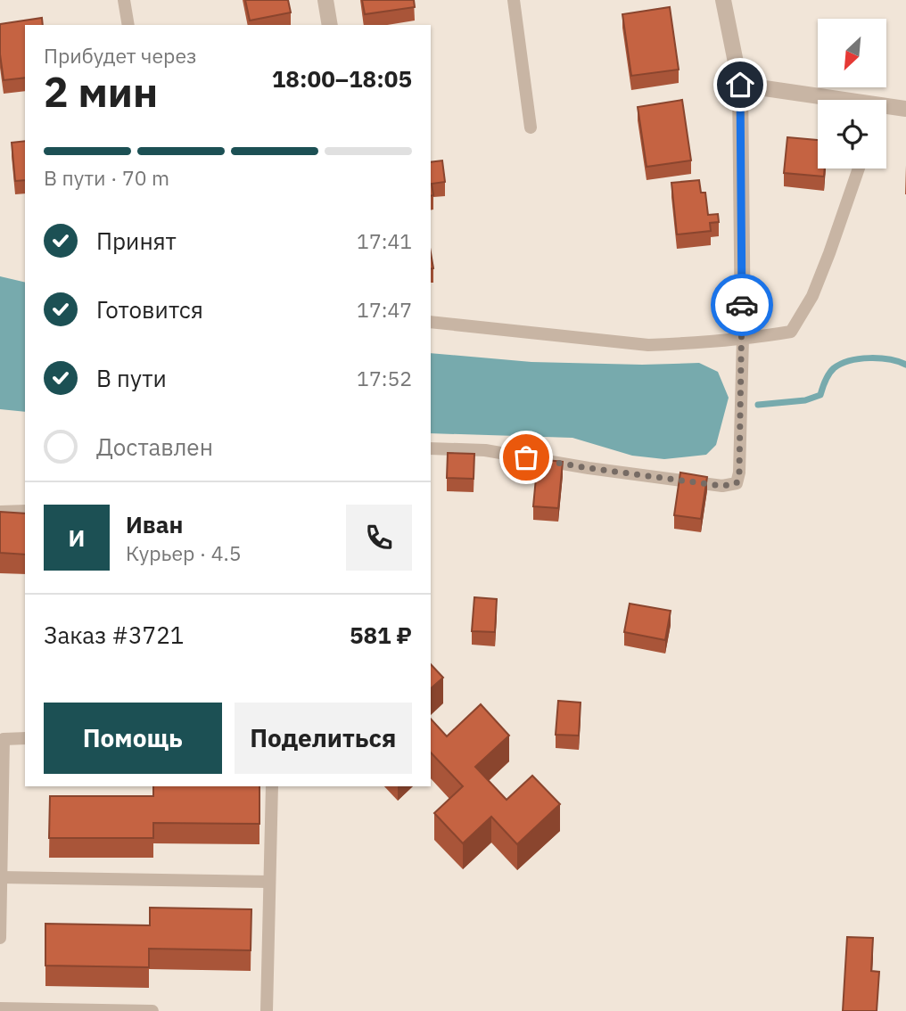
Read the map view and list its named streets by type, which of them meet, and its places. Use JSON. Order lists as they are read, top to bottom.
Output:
{
  "north": "bottom left",
  "page": {
    "heading": ["2 мин", "Прибудет через", "18:00–18:05"],
    "panel": [
      "Иван",
      "Курьер · 4.5",
      "Заказ #3721",
      "581 ₽"
    ],
    "bar": "В пути · 70 m",
    "list": [
      ["Принят", "17:41"],
      ["Готовится", "17:47"],
      ["В пути", "17:52"],
      "Доставлен"
    ],
    "round": "И",
    "buttons": ["Помощь", "Поделиться"]
  }
}
